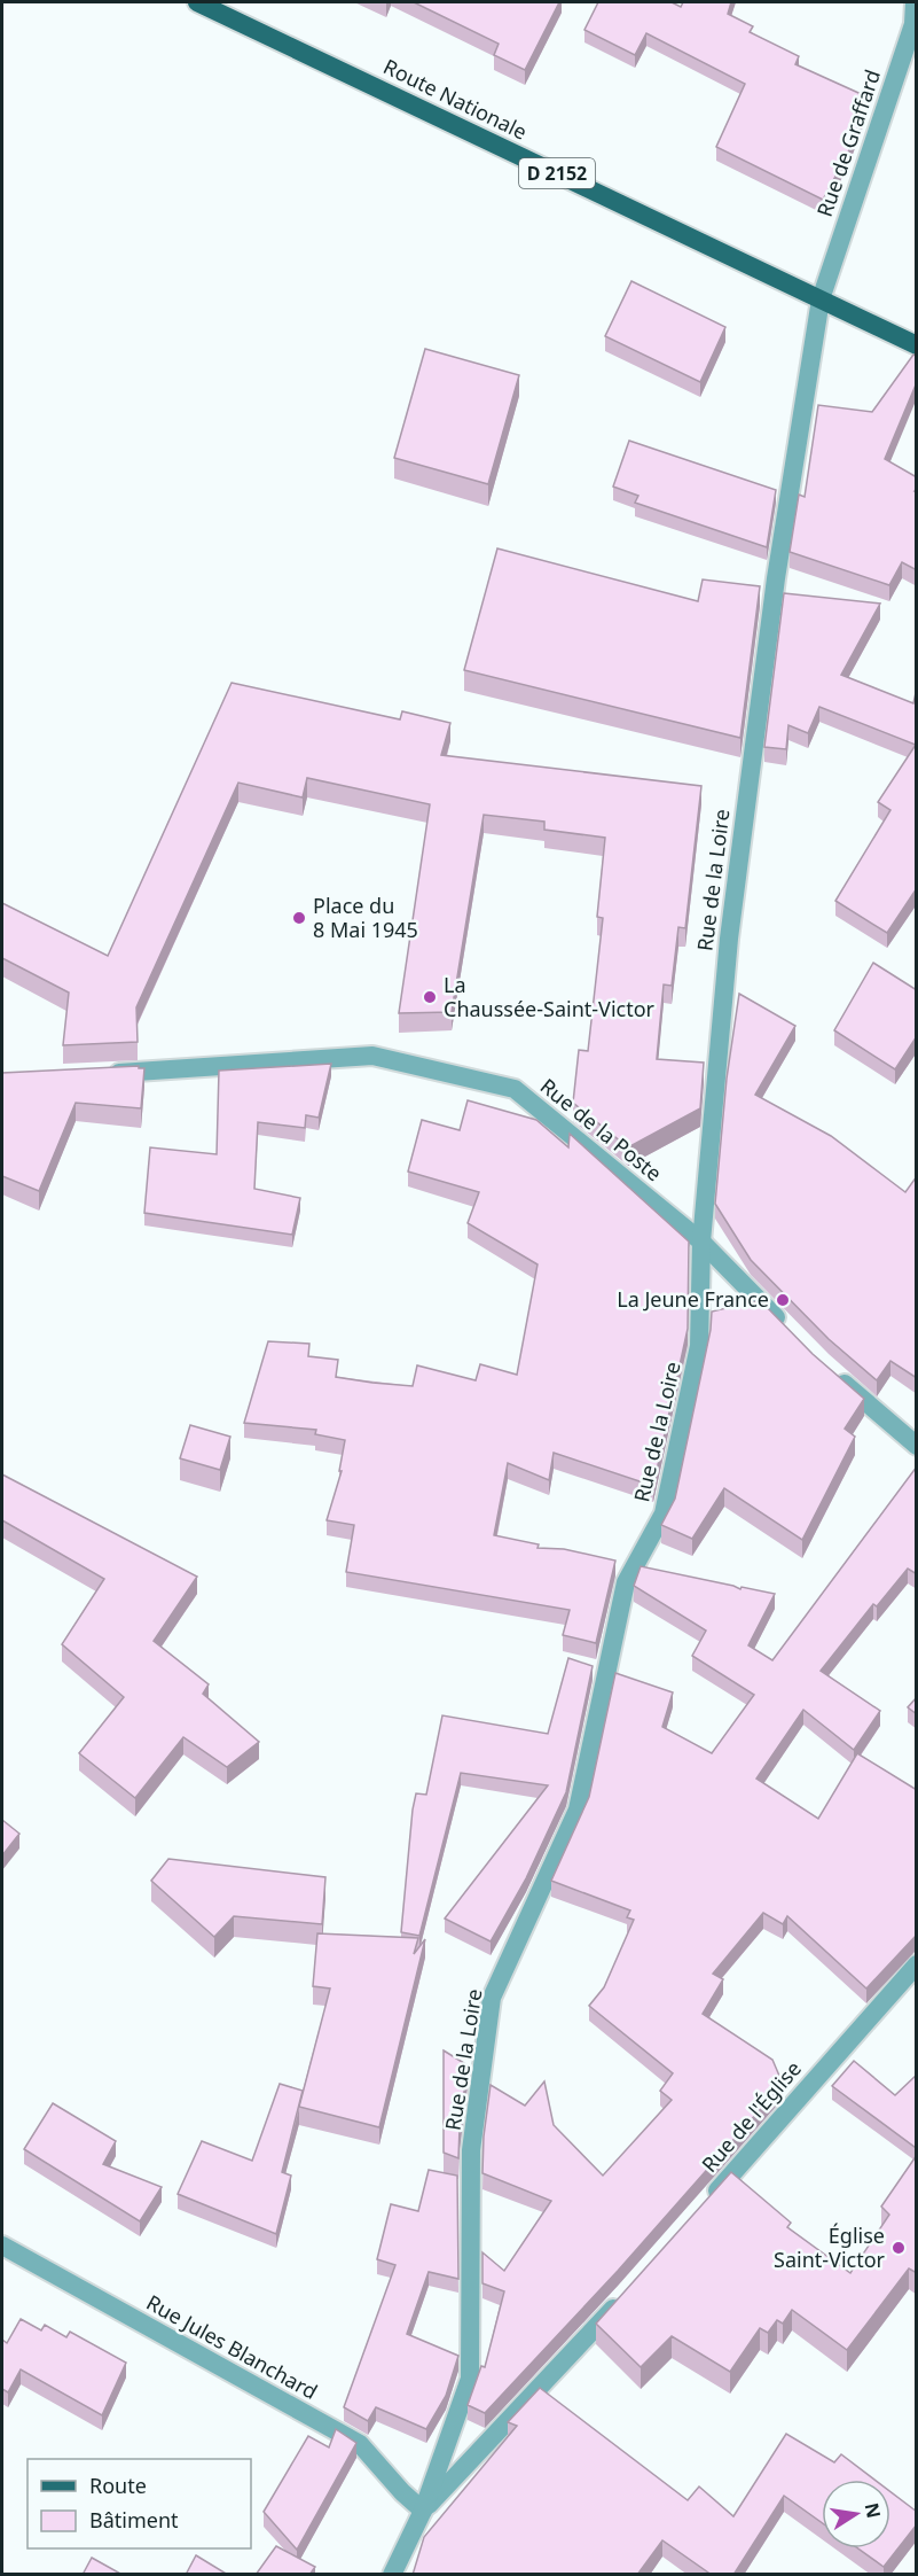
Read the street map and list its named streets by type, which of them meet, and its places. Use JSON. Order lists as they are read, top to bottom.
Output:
{
  "streets": {
    "main road": ["Route Nationale", "D 2152"],
    "street": [
      "Rue de Graffard",
      "Rue de la Loire",
      "Rue de la Poste",
      "Rue de l'Église",
      "Rue Jules Blanchard"
    ]
  },
  "crossings": [
    ["Route Nationale", "Rue de Graffard"],
    ["Route Nationale", "Rue de la Loire"],
    ["Rue de Graffard", "Rue de la Loire"],
    ["Rue de la Loire", "Rue de la Poste"],
    ["Rue de la Loire", "Rue Jules Blanchard"]
  ],
  "places": [
    "Place du 8 Mai 1945",
    "La Chaussée-Saint-Victor",
    "La Jeune France",
    "Église Saint-Victor"
  ],
  "legend": ["Route", "Bâtiment"],
  "north": "right"
}
